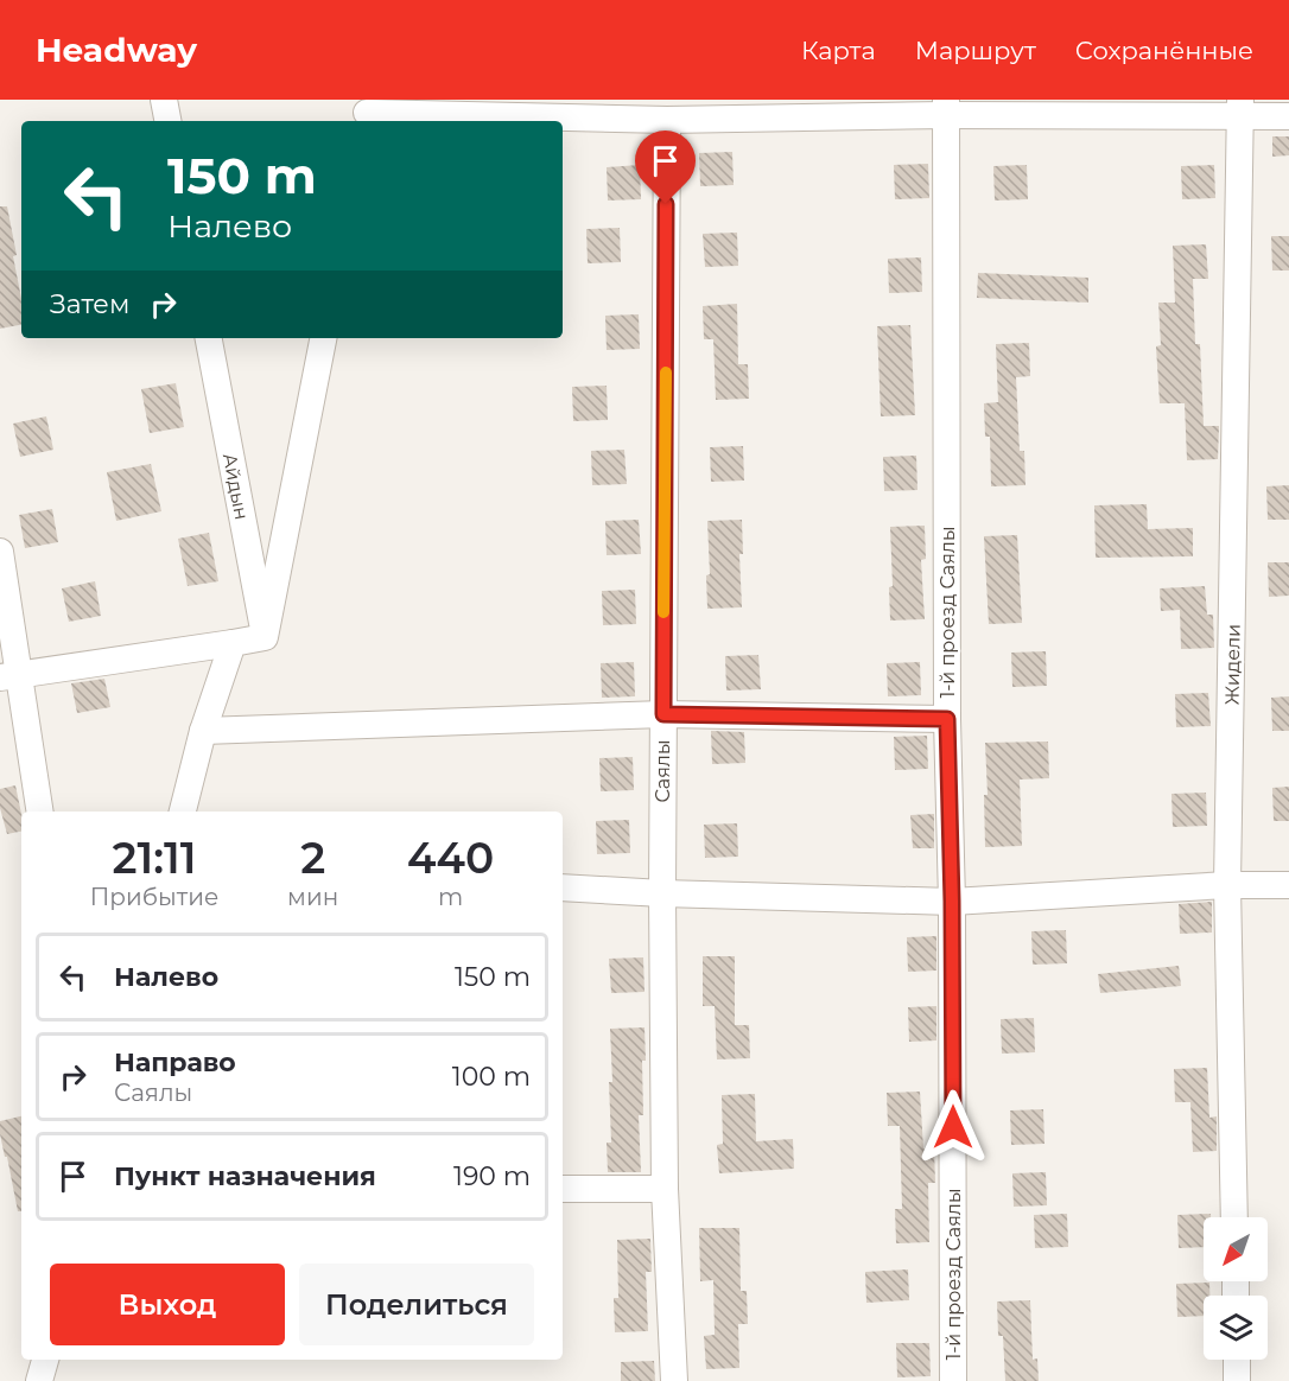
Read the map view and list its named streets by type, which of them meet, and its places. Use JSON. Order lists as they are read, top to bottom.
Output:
{
  "streets": {
    "street": [
      "Айдын",
      "1-й проезд Саялы",
      "Жидели",
      "Саялы"
    ]
  },
  "north": "bottom left",
  "page": {
    "header": "Headway",
    "nav": ["Карта", "Маршрут", "Сохранённые"],
    "turn": ["150 m", "Налево"],
    "then": "Затем",
    "eta": [
      "21:11",
      "Прибытие",
      "2",
      "мин",
      "440",
      "m"
    ],
    "list": [
      {
        "name": "Налево",
        "value": "150 m"
      },
      {
        "name": "Направо",
        "note": "Саялы",
        "value": "100 m"
      },
      {
        "name": "Пункт назначения",
        "value": "190 m"
      }
    ],
    "buttons": ["Выход", "Поделиться"]
  }
}
